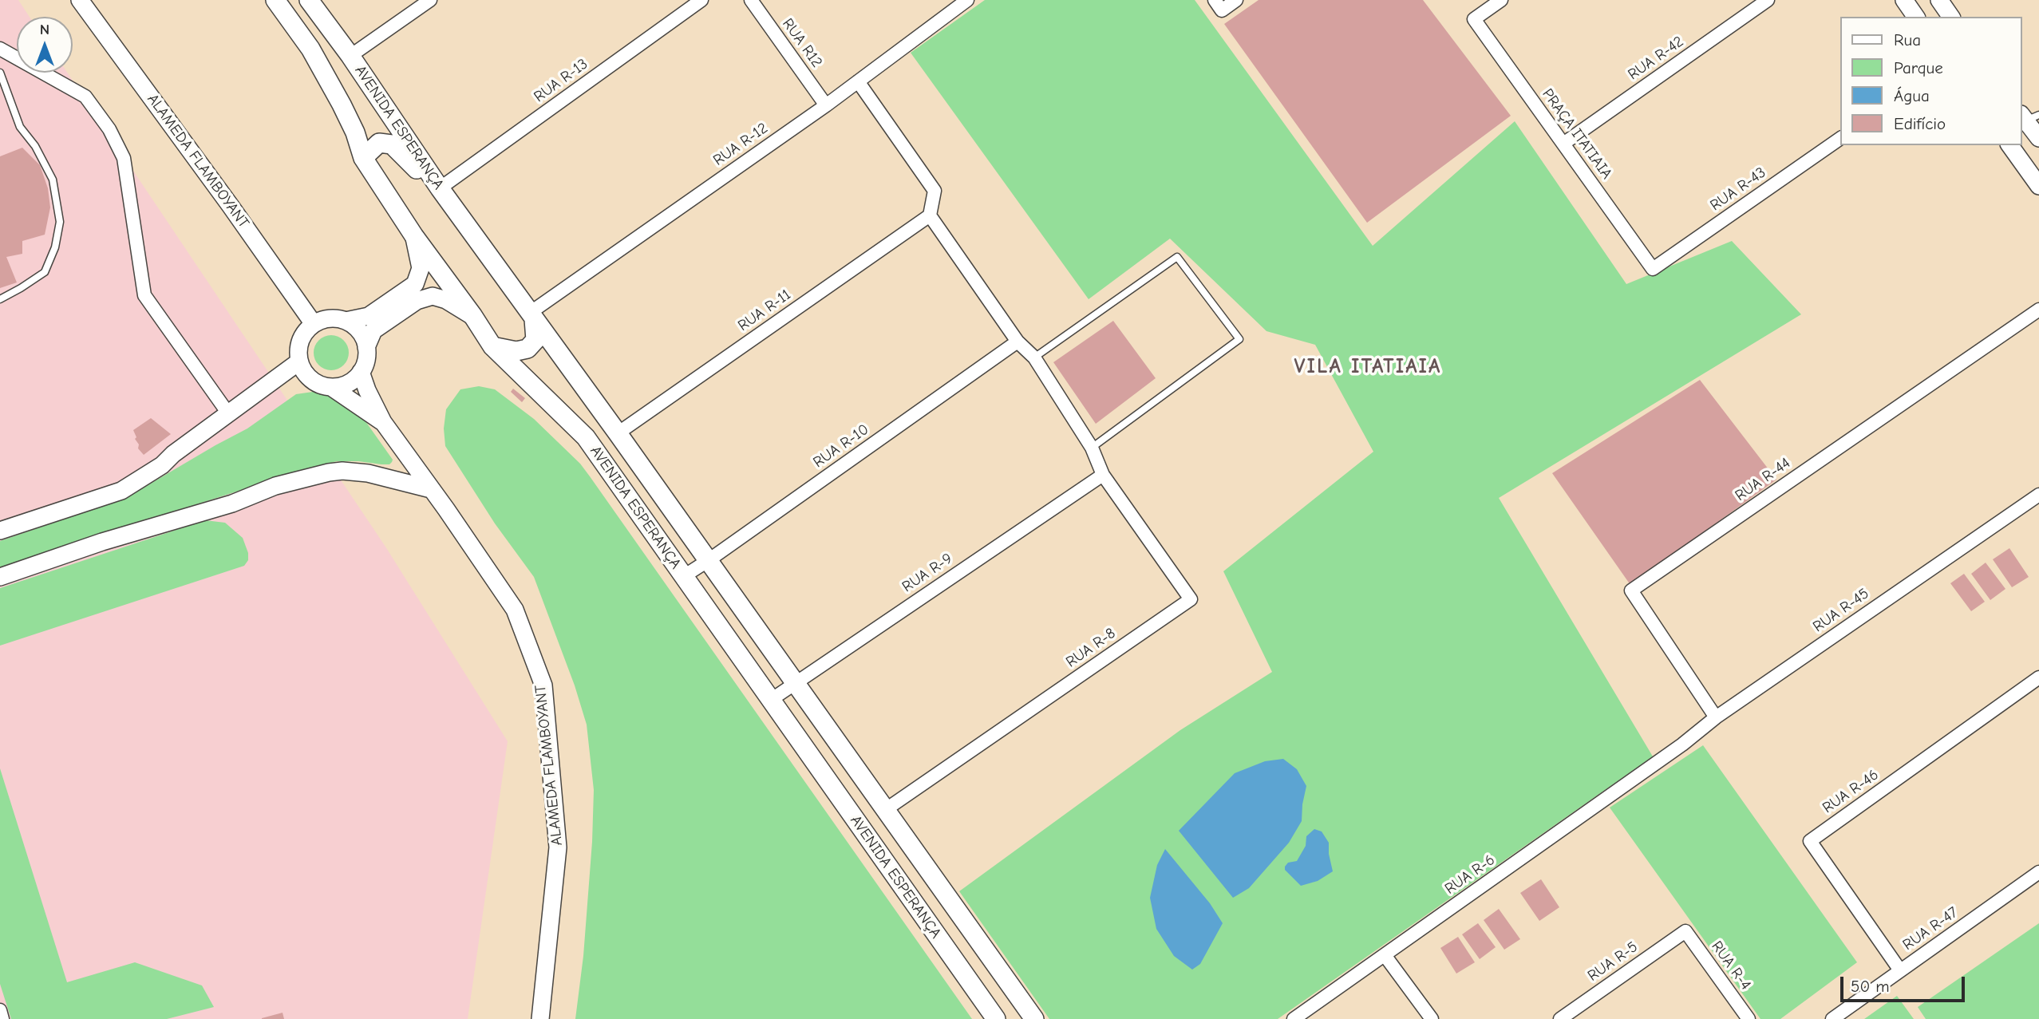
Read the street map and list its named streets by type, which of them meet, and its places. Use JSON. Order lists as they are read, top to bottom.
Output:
{
  "streets": {
    "main road": ["AVENIDA ESPERANÇA"],
    "street": [
      "RUA R12",
      "RUA R-42",
      "RUA R-13",
      "PRAÇA ITATIAIA",
      "RUA R-12",
      "ALAMEDA FLAMBOYANT",
      "RUA R-43",
      "RUA R-11",
      "RUA R-10",
      "RUA R-44",
      "RUA R-9",
      "RUA R-45",
      "RUA R-8",
      "RUA R-46",
      "RUA R-6",
      "RUA R-47",
      "RUA R-5",
      "RUA R-4"
    ]
  },
  "crossings": [
    ["RUA R12", "RUA R-12"],
    ["RUA R-42", "PRAÇA ITATIAIA"],
    ["RUA R-13", "AVENIDA ESPERANÇA"],
    ["AVENIDA ESPERANÇA", "RUA R-12"],
    ["AVENIDA ESPERANÇA", "RUA R-11"],
    ["AVENIDA ESPERANÇA", "RUA R-10"],
    ["AVENIDA ESPERANÇA", "RUA R-9"],
    ["AVENIDA ESPERANÇA", "RUA R-8"],
    ["PRAÇA ITATIAIA", "RUA R-43"],
    ["RUA R-44", "RUA R-45"],
    ["RUA R-9", "RUA R-8"],
    ["RUA R-45", "RUA R-6"],
    ["RUA R-46", "RUA R-47"],
    ["RUA R-5", "RUA R-4"]
  ],
  "districts": ["VILA ITATIAIA"],
  "legend": [
    "Rua",
    "Parque",
    "Água",
    "Edifício"
  ],
  "scale_bar": "50 m",
  "north": "top"
}
